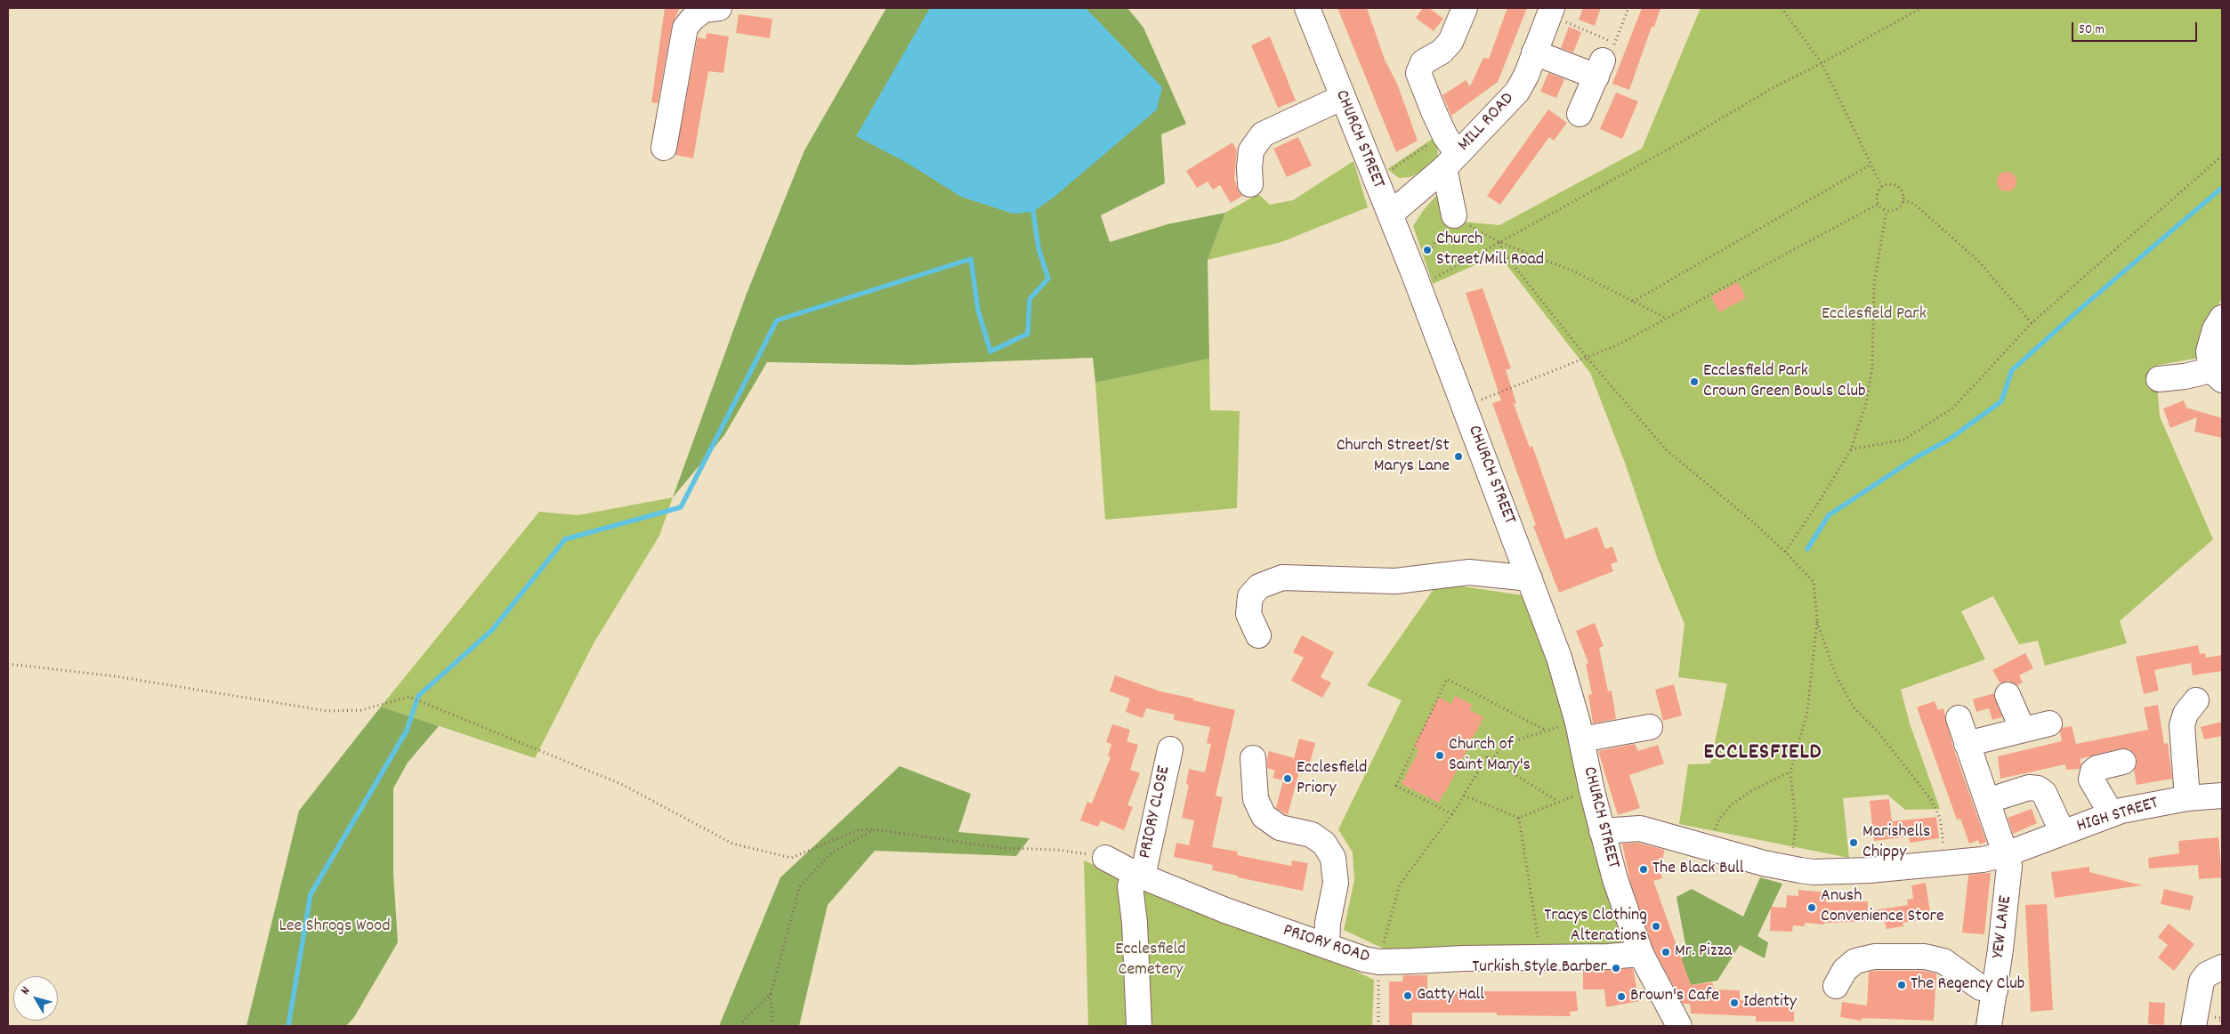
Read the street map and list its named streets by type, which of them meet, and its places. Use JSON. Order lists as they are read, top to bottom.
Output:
{
  "streets": {
    "street": [
      "MILL ROAD",
      "CHURCH STREET",
      "PRIORY CLOSE",
      "HIGH STREET",
      "YEW LANE",
      "PRIORY ROAD"
    ]
  },
  "crossings": [
    ["MILL ROAD", "CHURCH STREET"],
    ["CHURCH STREET", "HIGH STREET"],
    ["CHURCH STREET", "PRIORY ROAD"],
    ["PRIORY CLOSE", "PRIORY ROAD"],
    ["HIGH STREET", "YEW LANE"]
  ],
  "districts": ["ECCLESFIELD"],
  "parks": ["Ecclesfield Park", "Lee Shrogs Wood", "Ecclesfield Cemetery"],
  "places": [
    "Church Street/Mill Road",
    "Ecclesfield Park Crown Green Bowls Club",
    "Church Street/St Marys Lane",
    "Church of Saint Mary's",
    "Ecclesfield Priory",
    "Marishells Chippy",
    "The Black Bull",
    "Anush Convenience Store",
    "Tracys Clothing Alterations",
    "Mr. Pizza",
    "Turkish Style Barber",
    "The Regency Club",
    "Gatty Hall",
    "Brown's Cafe",
    "Identity"
  ],
  "scale_bar": "50 m",
  "north": "top left"
}
